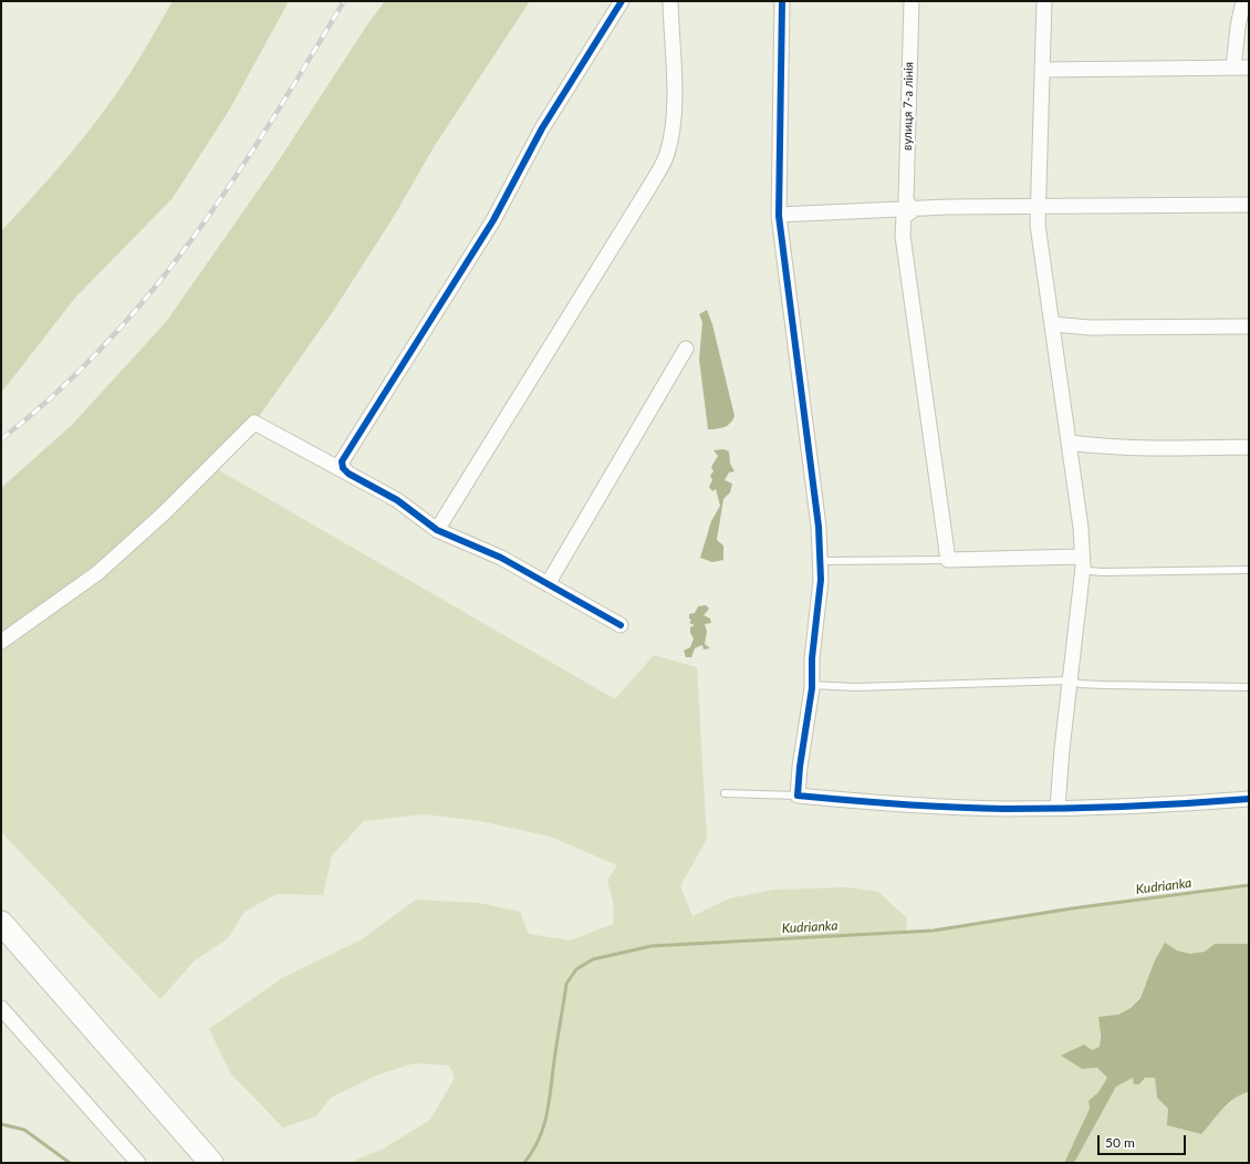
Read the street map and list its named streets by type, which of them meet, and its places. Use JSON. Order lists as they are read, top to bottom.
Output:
{
  "streets": {
    "street": ["вулиця 7-а лінія"]
  },
  "water": ["Kudrianka"],
  "scale_bar": "50 m"
}
